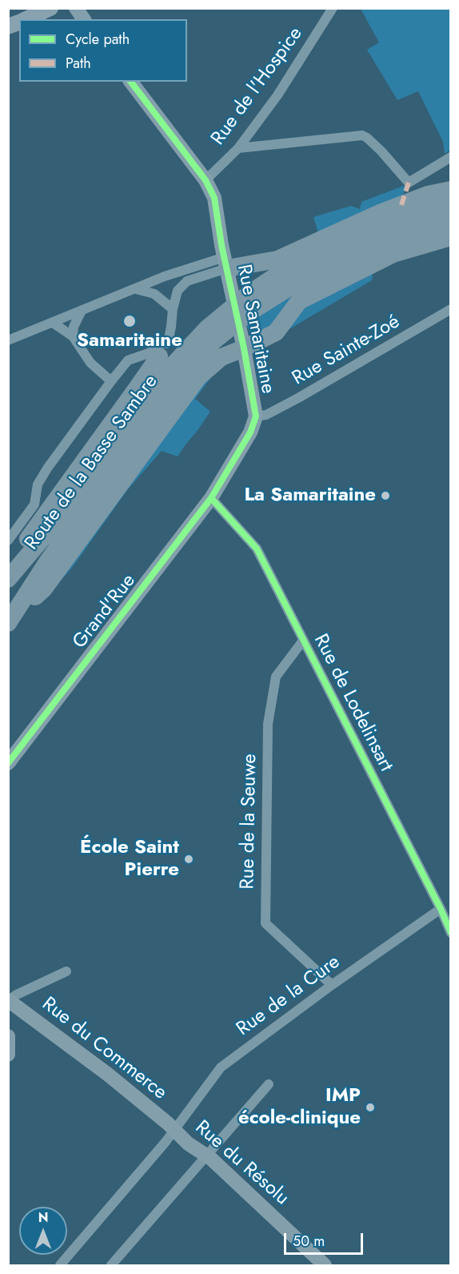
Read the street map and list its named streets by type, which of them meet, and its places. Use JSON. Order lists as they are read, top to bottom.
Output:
{
  "streets": {
    "highway": ["Route de la Basse Sambre"],
    "street": [
      "Rue de l'Hospice",
      "Rue Samaritaine",
      "Rue Sainte-Zoé",
      "Grand'Rue",
      "Rue de Lodelinsart",
      "Rue de la Seuwe",
      "Rue de la Cure",
      "Rue du Commerce",
      "Rue du Résolu"
    ]
  },
  "crossings": [
    ["Rue de l'Hospice", "Rue Samaritaine"],
    ["Rue Samaritaine", "Rue Sainte-Zoé"],
    ["Rue Samaritaine", "Grand'Rue"],
    ["Grand'Rue", "Rue de Lodelinsart"],
    ["Rue de Lodelinsart", "Rue de la Seuwe"],
    ["Rue de Lodelinsart", "Rue de la Cure"],
    ["Rue de la Seuwe", "Rue de la Cure"],
    ["Rue de la Cure", "Rue du Commerce"],
    ["Rue de la Cure", "Rue du Résolu"],
    ["Rue du Commerce", "Rue du Résolu"]
  ],
  "places": [
    "Samaritaine",
    "La Samaritaine",
    "École Saint Pierre",
    "IMP école-clinique"
  ],
  "legend": ["Cycle path", "Path"],
  "scale_bar": "50 m",
  "north": "top"
}
